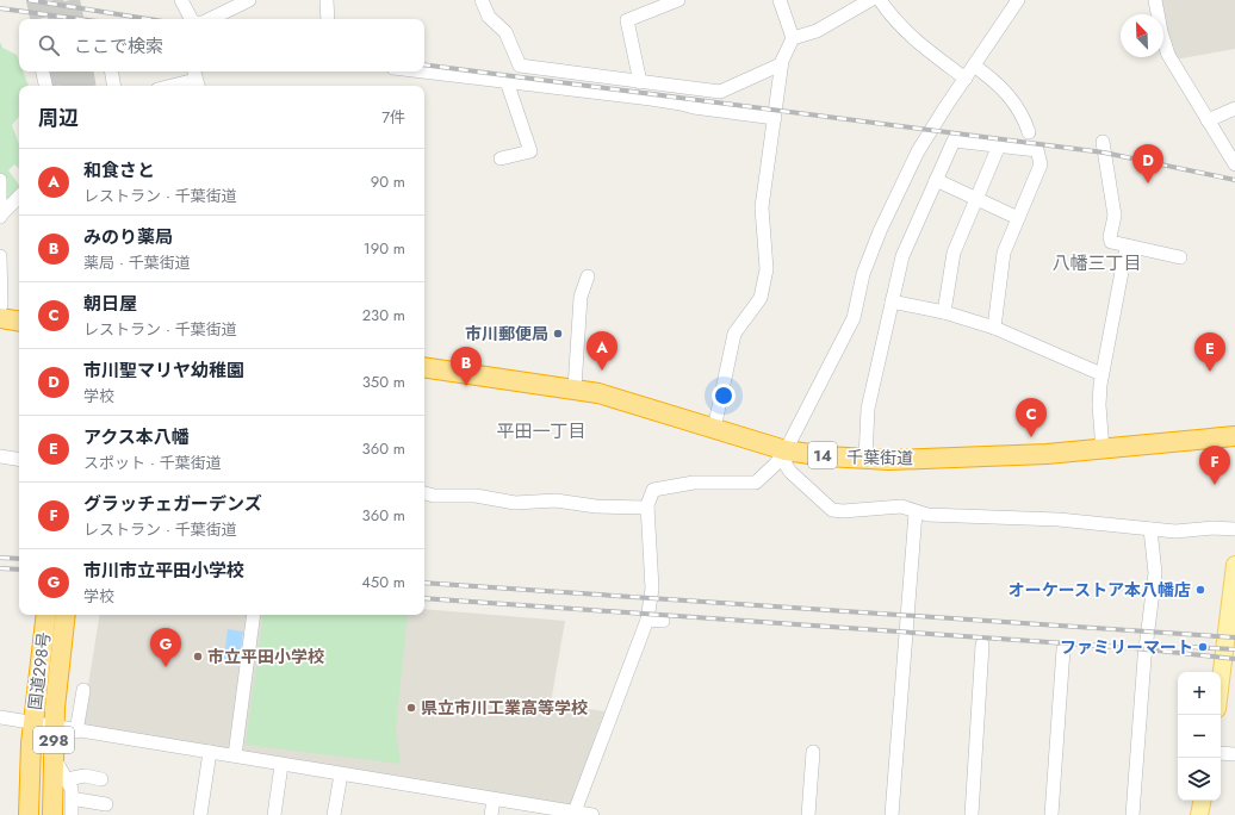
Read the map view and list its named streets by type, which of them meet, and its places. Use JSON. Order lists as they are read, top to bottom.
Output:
{
  "streets": {
    "highway": [
      "14",
      "千葉街道",
      "国道298号",
      "298"
    ]
  },
  "crossings": [
    ["国道298号", "298"]
  ],
  "districts": ["八幡三丁目", "平田一丁目"],
  "places": [
    "市川郵便局",
    "オーケーストア本八幡店",
    "ファミリーマート",
    "市立平田小学校",
    "県立市川工業高等学校"
  ],
  "north": "top left",
  "page": {
    "search": "ここで検索",
    "heading": ["周辺", "7件"],
    "pins": [
      "D",
      "A",
      "E",
      "B",
      "C",
      "F",
      "G"
    ],
    "list": [
      {
        "mark": "A",
        "name": "和食さと",
        "note": "レストラン · 千葉街道",
        "value": "90 m"
      },
      {
        "mark": "B",
        "name": "みのり薬局",
        "note": "薬局 · 千葉街道",
        "value": "190 m"
      },
      {
        "mark": "C",
        "name": "朝日屋",
        "note": "レストラン · 千葉街道",
        "value": "230 m"
      },
      {
        "mark": "D",
        "name": "市川聖マリヤ幼稚園",
        "note": "学校",
        "value": "350 m"
      },
      {
        "mark": "E",
        "name": "アクス本八幡",
        "note": "スポット · 千葉街道",
        "value": "360 m"
      },
      {
        "mark": "F",
        "name": "グラッチェガーデンズ",
        "note": "レストラン · 千葉街道",
        "value": "360 m"
      },
      {
        "mark": "G",
        "name": "市川市立平田小学校",
        "note": "学校",
        "value": "450 m"
      }
    ],
    "map_buttons": ["+", "−"]
  }
}
